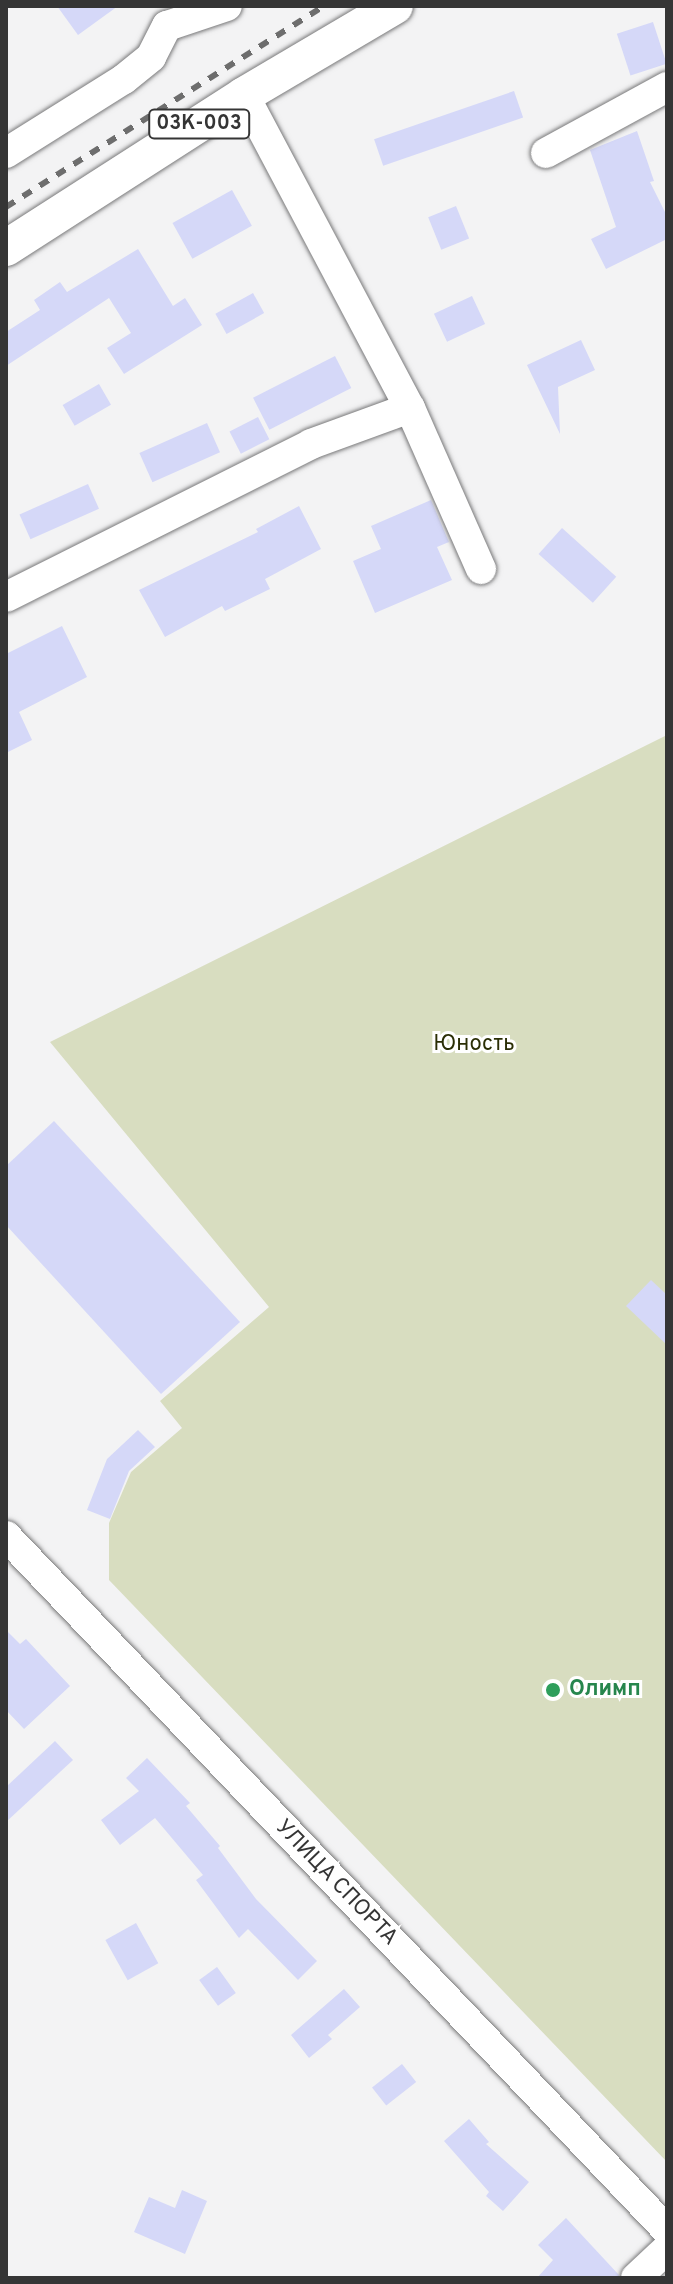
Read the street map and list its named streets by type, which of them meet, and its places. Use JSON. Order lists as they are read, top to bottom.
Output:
{
  "streets": {
    "main road": ["03К-003"],
    "street": ["УЛИЦА СПОРТА"]
  },
  "parks": ["Юность"],
  "places": ["Олимп"]
}
